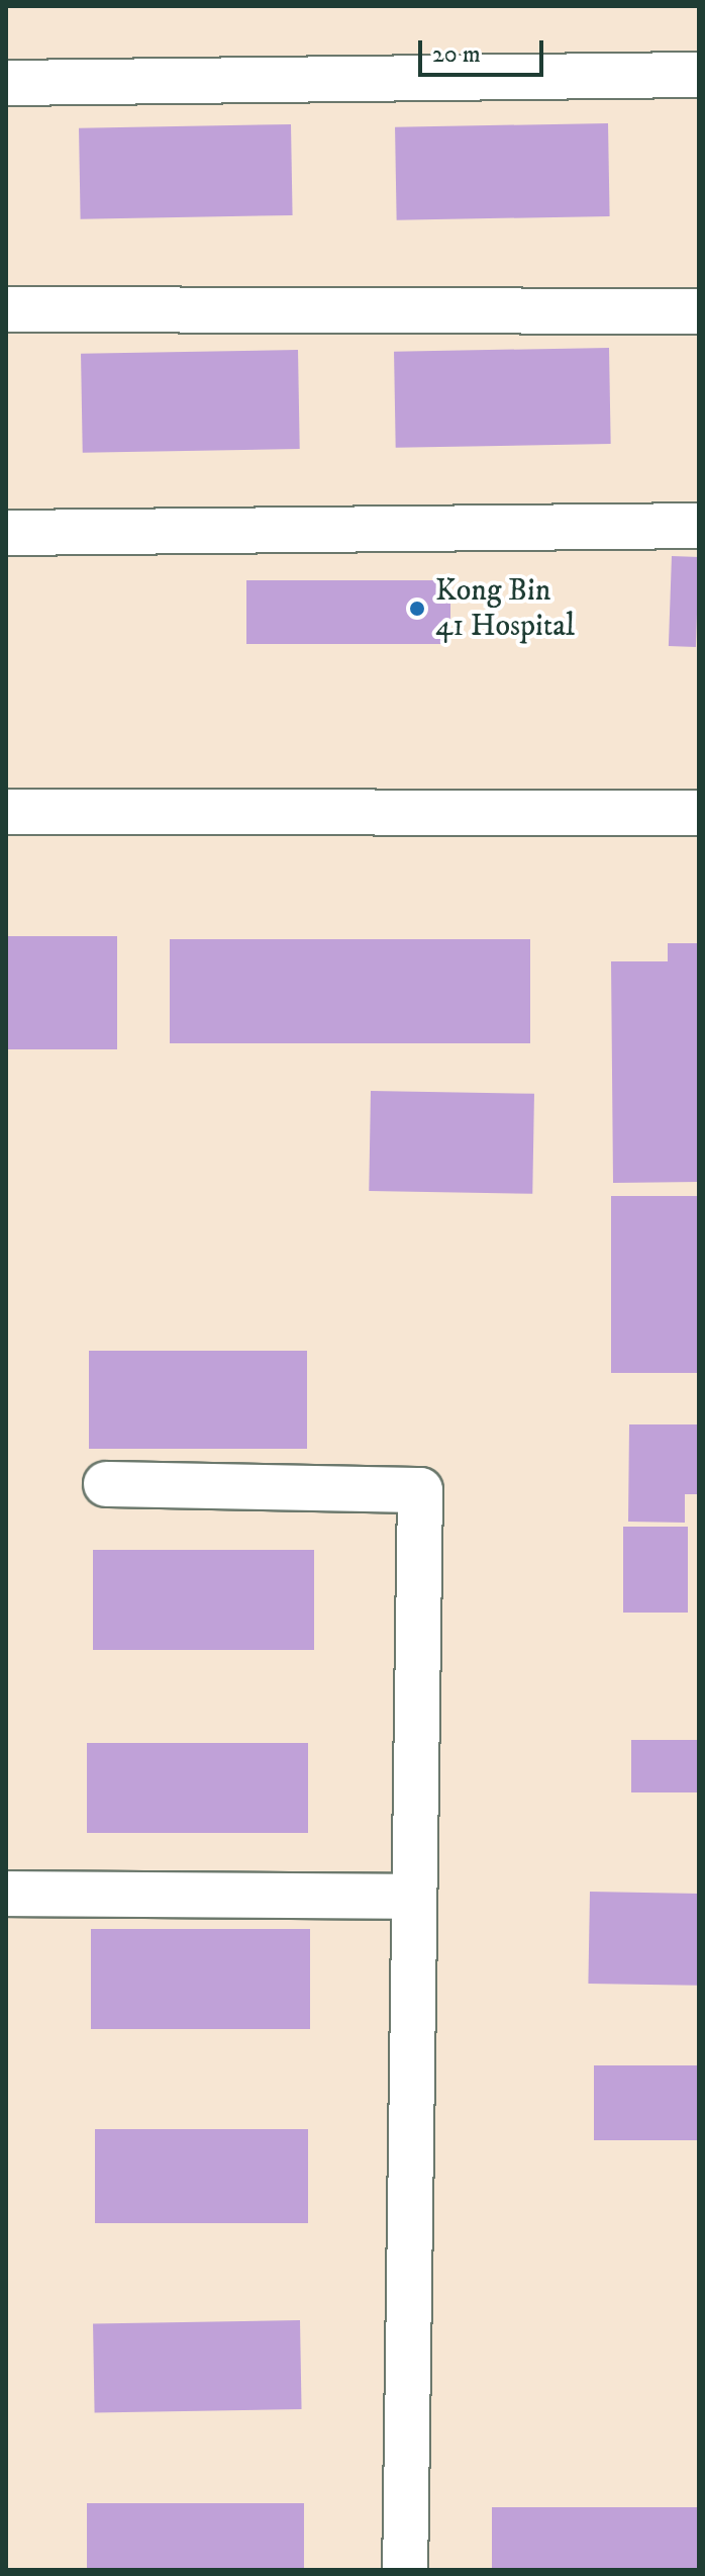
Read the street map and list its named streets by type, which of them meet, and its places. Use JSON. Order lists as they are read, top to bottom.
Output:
{
  "places": ["Kong Bin 41 Hospital"],
  "scale_bar": "20 m"
}
